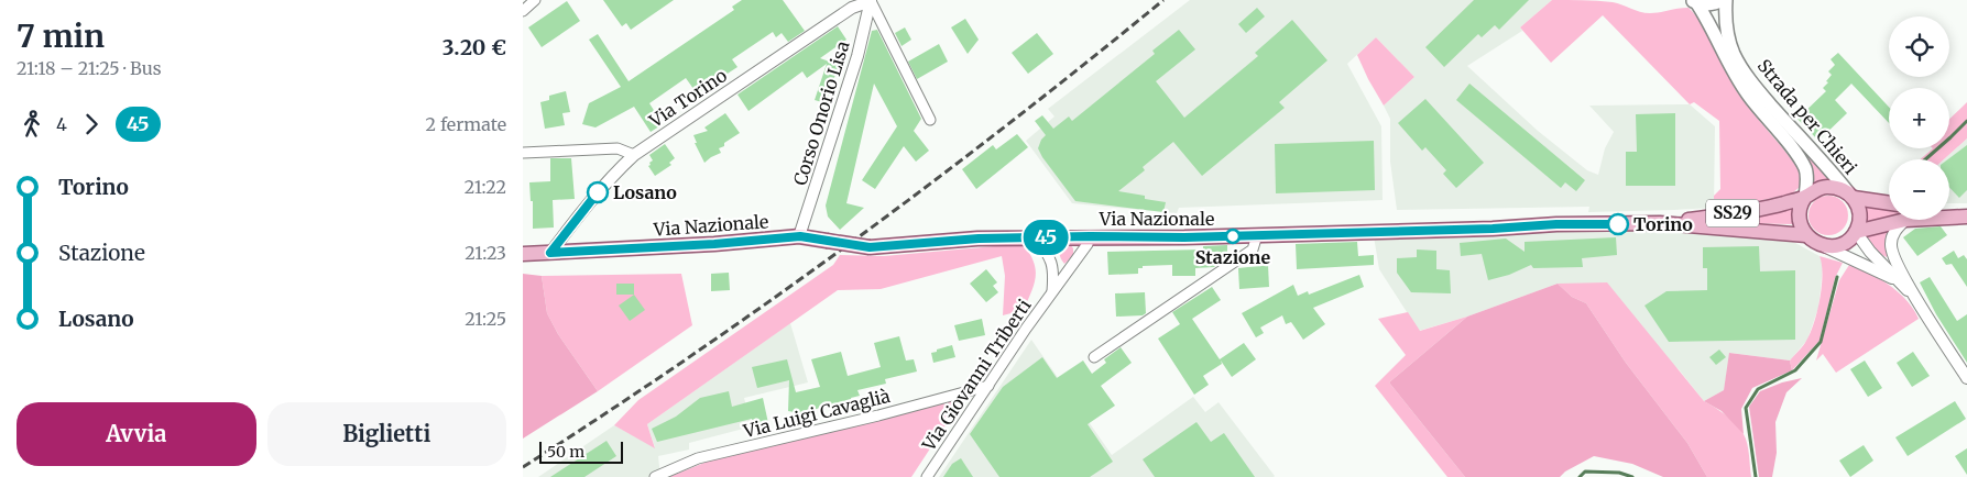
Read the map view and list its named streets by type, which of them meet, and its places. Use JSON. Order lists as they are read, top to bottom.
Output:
{
  "streets": {
    "main road": ["Strada per Chieri", "SS29", "Via Nazionale"],
    "street": [
      "Via Torino",
      "Corso Onorio Lisa",
      "Via Giovanni Triberti",
      "Via Luigi Cavaglià"
    ]
  },
  "crossings": [
    ["Via Torino", "Corso Onorio Lisa"],
    ["Via Torino", "Via Nazionale"],
    ["Corso Onorio Lisa", "Via Nazionale"],
    ["Strada per Chieri", "Via Nazionale"],
    ["Via Nazionale", "Via Giovanni Triberti"],
    ["Via Giovanni Triberti", "Via Luigi Cavaglià"]
  ],
  "places": ["Losano", "Torino", "Stazione"],
  "lines": ["bus line 45"],
  "scale_bar": "50 m",
  "page": {
    "heading": ["7 min", "21:18 – 21:25 · Bus", "3.20 €"],
    "on_map": "45",
    "map_buttons": ["+", "−"],
    "legs": ["4", "45", "2 fermate"],
    "list": [
      {
        "name": "Torino",
        "value": "21:22"
      },
      {
        "name": "Stazione",
        "value": "21:23"
      },
      {
        "name": "Losano",
        "value": "21:25"
      }
    ],
    "buttons": ["Avvia", "Biglietti"],
    "scale": "50 m"
  }
}
